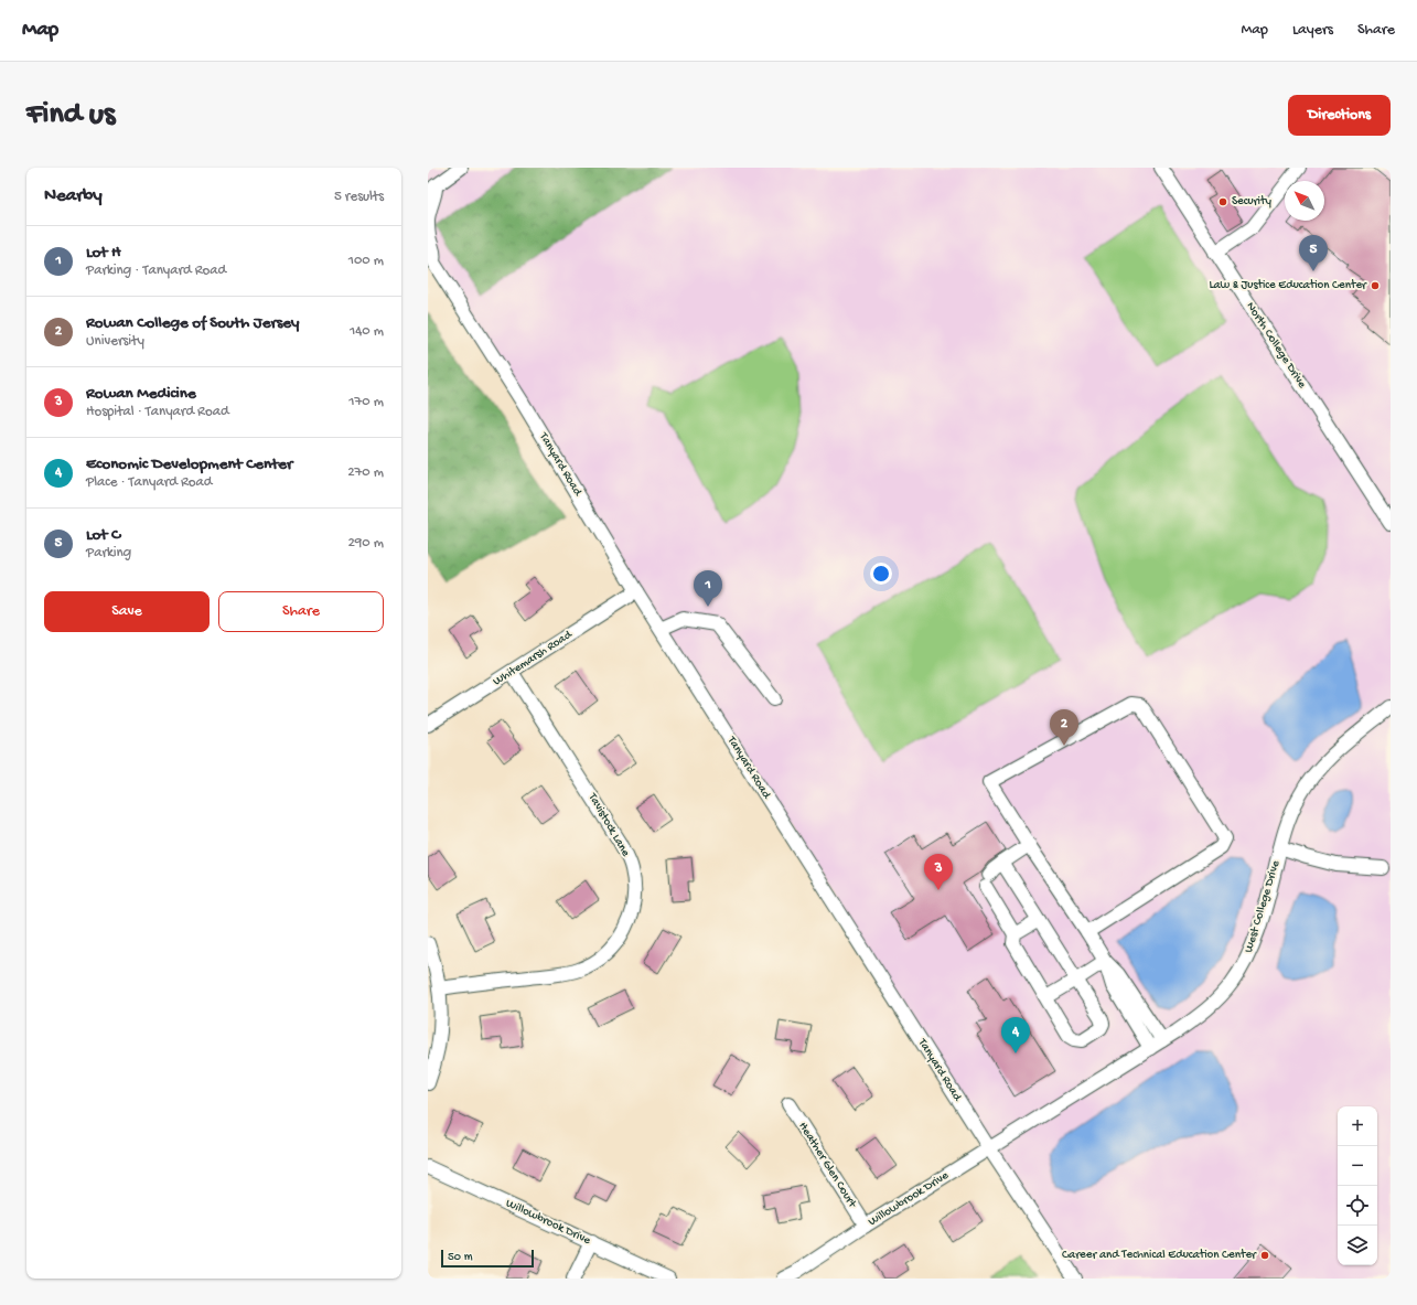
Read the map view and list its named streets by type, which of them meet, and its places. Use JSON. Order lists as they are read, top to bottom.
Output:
{
  "streets": {
    "street": [
      "North College Drive",
      "Tanyard Road",
      "Whitemarsh Road",
      "Tavistock Lane",
      "West College Drive",
      "Heather Glen Court",
      "Willowbrook Drive"
    ]
  },
  "crossings": [
    ["Tanyard Road", "Whitemarsh Road"],
    ["Tanyard Road", "West College Drive"],
    ["Tanyard Road", "Willowbrook Drive"],
    ["Whitemarsh Road", "Tavistock Lane"],
    ["West College Drive", "Willowbrook Drive"],
    ["Heather Glen Court", "Willowbrook Drive"]
  ],
  "places": ["Security", "Law & Justice Education Center", "Career and Technical Education Center"],
  "scale_bar": "50 m",
  "north": "top left",
  "page": {
    "header": "Map",
    "nav": ["Map", "Layers", "Share"],
    "buttons": [
      "Directions",
      ["Save", "Share"]
    ],
    "title": "Find us",
    "heading": ["Nearby", "5 results"],
    "list": [
      {
        "mark": "1",
        "name": "Lot H",
        "note": "Parking · Tanyard Road",
        "value": "100 m"
      },
      {
        "mark": "2",
        "name": "Rowan College of South Jersey",
        "note": "University",
        "value": "140 m"
      },
      {
        "mark": "3",
        "name": "Rowan Medicine",
        "note": "Hospital · Tanyard Road",
        "value": "170 m"
      },
      {
        "mark": "4",
        "name": "Economic Development Center",
        "note": "Place · Tanyard Road",
        "value": "270 m"
      },
      {
        "mark": "5",
        "name": "Lot C",
        "note": "Parking",
        "value": "290 m"
      }
    ],
    "pins": [
      "5",
      "1",
      "2",
      "3",
      "4"
    ],
    "map_buttons": ["+", "−"],
    "scale": "50 m"
  }
}
